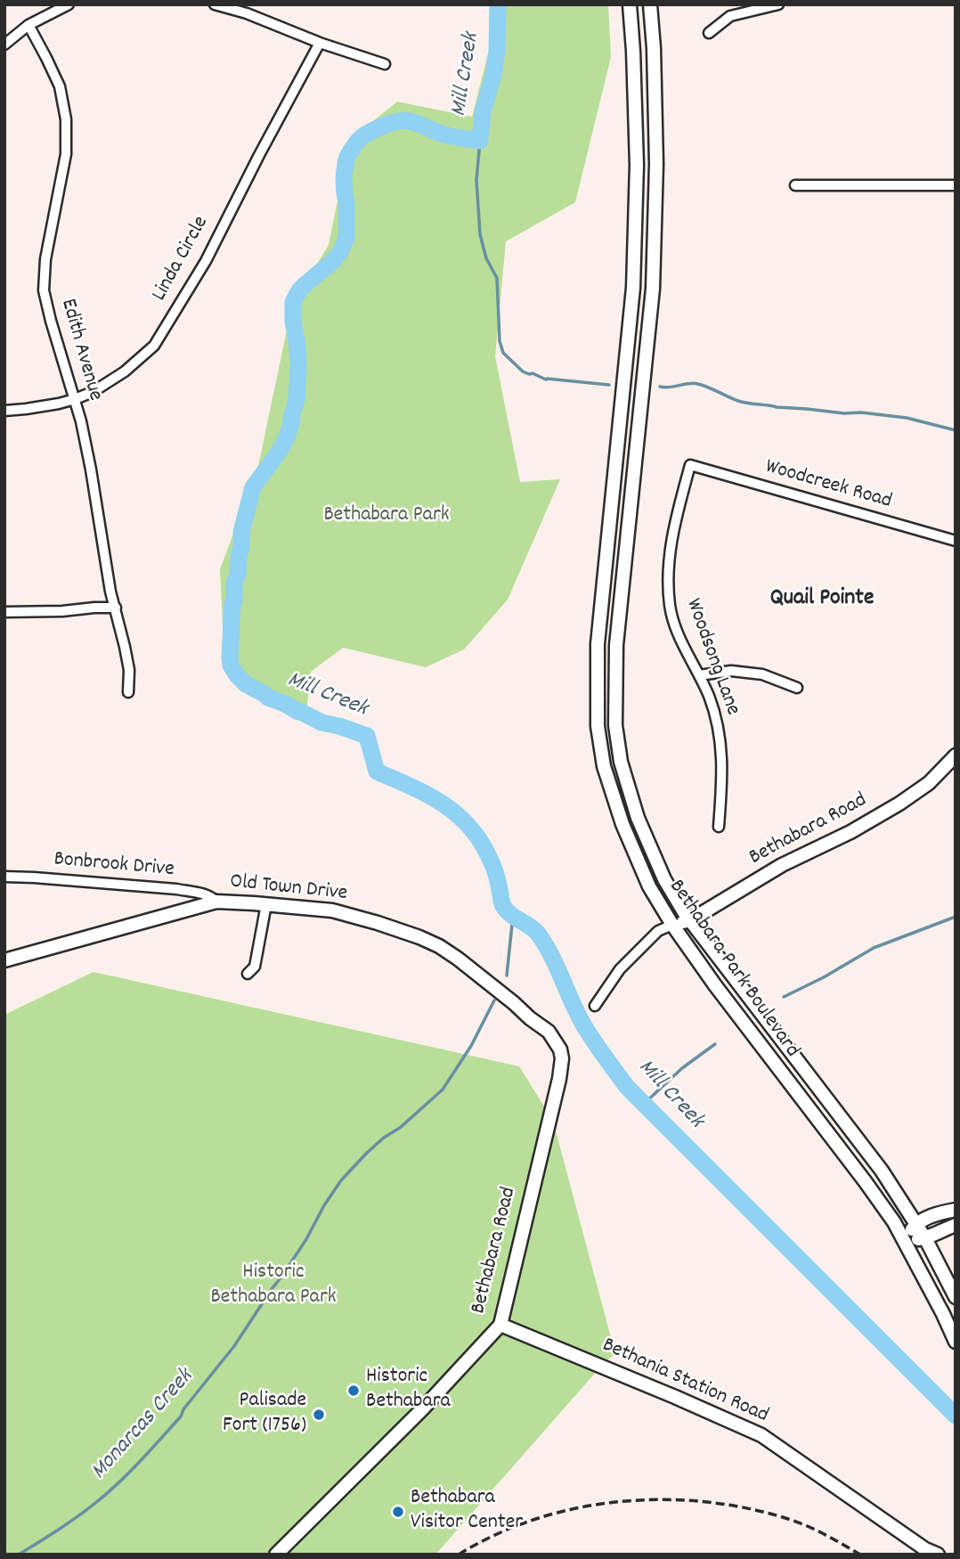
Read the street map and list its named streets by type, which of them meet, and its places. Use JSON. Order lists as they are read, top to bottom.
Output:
{
  "streets": {
    "street": [
      "Linda Circle",
      "Edith Avenue",
      "Woodcreek Road",
      "Woodsong Lane",
      "Bethabara Road",
      "Bonbrook Drive",
      "Old Town Drive",
      "Bethabara Park Boulevard",
      "Bethania Station Road"
    ]
  },
  "crossings": [
    ["Linda Circle", "Edith Avenue"],
    ["Woodcreek Road", "Woodsong Lane"],
    ["Bethabara Road", "Old Town Drive"],
    ["Bethabara Road", "Bethabara Park Boulevard"],
    ["Bethabara Road", "Bethania Station Road"],
    ["Bonbrook Drive", "Old Town Drive"]
  ],
  "districts": ["Quail Pointe"],
  "water": ["Mill Creek", "Monarcas Creek"],
  "parks": ["Bethabara Park", "Historic Bethabara Park"],
  "places": ["Historic Bethabara", "Palisade Fort (1756)", "Bethabara Visitor Center"]
}
